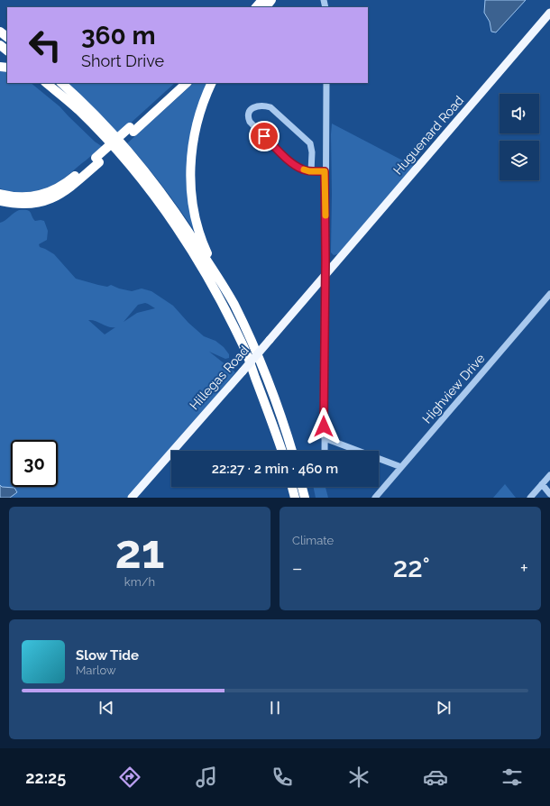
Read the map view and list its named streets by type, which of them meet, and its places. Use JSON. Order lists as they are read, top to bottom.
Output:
{
  "streets": {
    "main road": ["Huguenard Road", "Hillegas Road"],
    "street": ["Highview Drive"]
  },
  "crossings": [
    ["Huguenard Road", "Hillegas Road"]
  ],
  "page": {
    "turn": ["360 m", "Short Drive"],
    "limit": "30",
    "trip": "22:27 · 2 min · 460 m",
    "tile": [
      ["21", "km/h"],
      "Climate"
    ],
    "heat": ["−", "22°", "+"],
    "song": ["Slow Tide", "Marlow"],
    "tabs": "22:25"
  }
}
